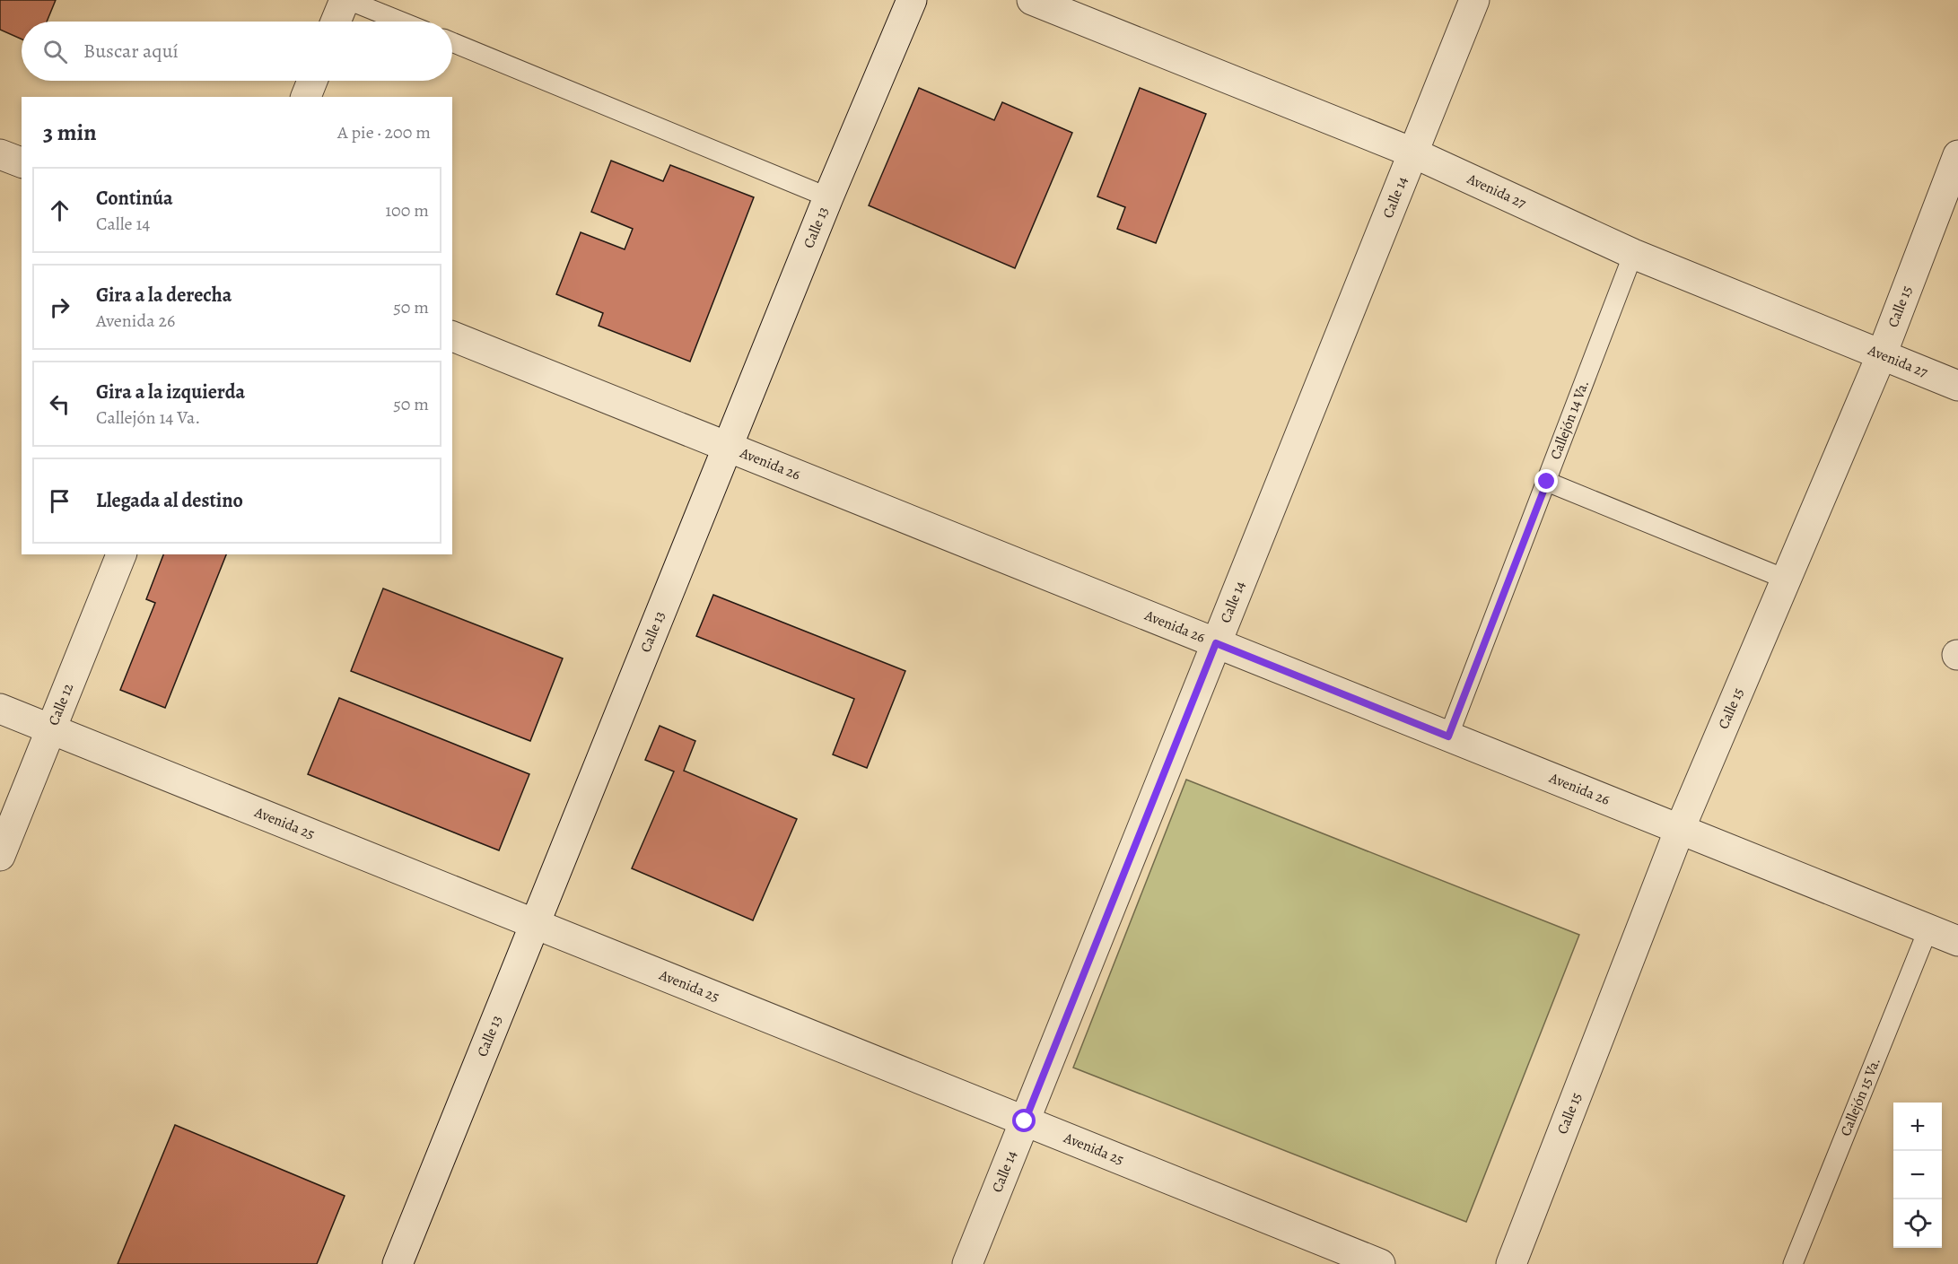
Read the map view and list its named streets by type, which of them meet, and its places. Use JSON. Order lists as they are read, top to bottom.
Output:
{
  "streets": {
    "street": [
      "Avenida 27",
      "Calle 14",
      "Calle 13",
      "Calle 15",
      "Avenida 26",
      "Calle 12",
      "Avenida 25"
    ],
    "lane": ["Callejón 14 Va.", "Callejón 15 Va."]
  },
  "crossings": [
    ["Avenida 27", "Calle 14"],
    ["Avenida 27", "Calle 15"],
    ["Avenida 27", "Callejón 14 Va."],
    ["Calle 14", "Avenida 26"],
    ["Calle 14", "Avenida 25"],
    ["Calle 13", "Avenida 26"],
    ["Calle 13", "Avenida 25"],
    ["Calle 15", "Avenida 26"],
    ["Callejón 14 Va.", "Avenida 26"],
    ["Avenida 26", "Callejón 15 Va."],
    ["Calle 12", "Avenida 25"]
  ],
  "page": {
    "search": "Buscar aquí",
    "heading": ["3 min", "A pie · 200 m"],
    "list": [
      ["Continúa", "Calle 14", "100 m"],
      ["Gira a la derecha", "Avenida 26", "50 m"],
      ["Gira a la izquierda", "Callejón 14 Va.", "50 m"],
      "Llegada al destino"
    ],
    "map_buttons": ["+", "−"]
  }
}
